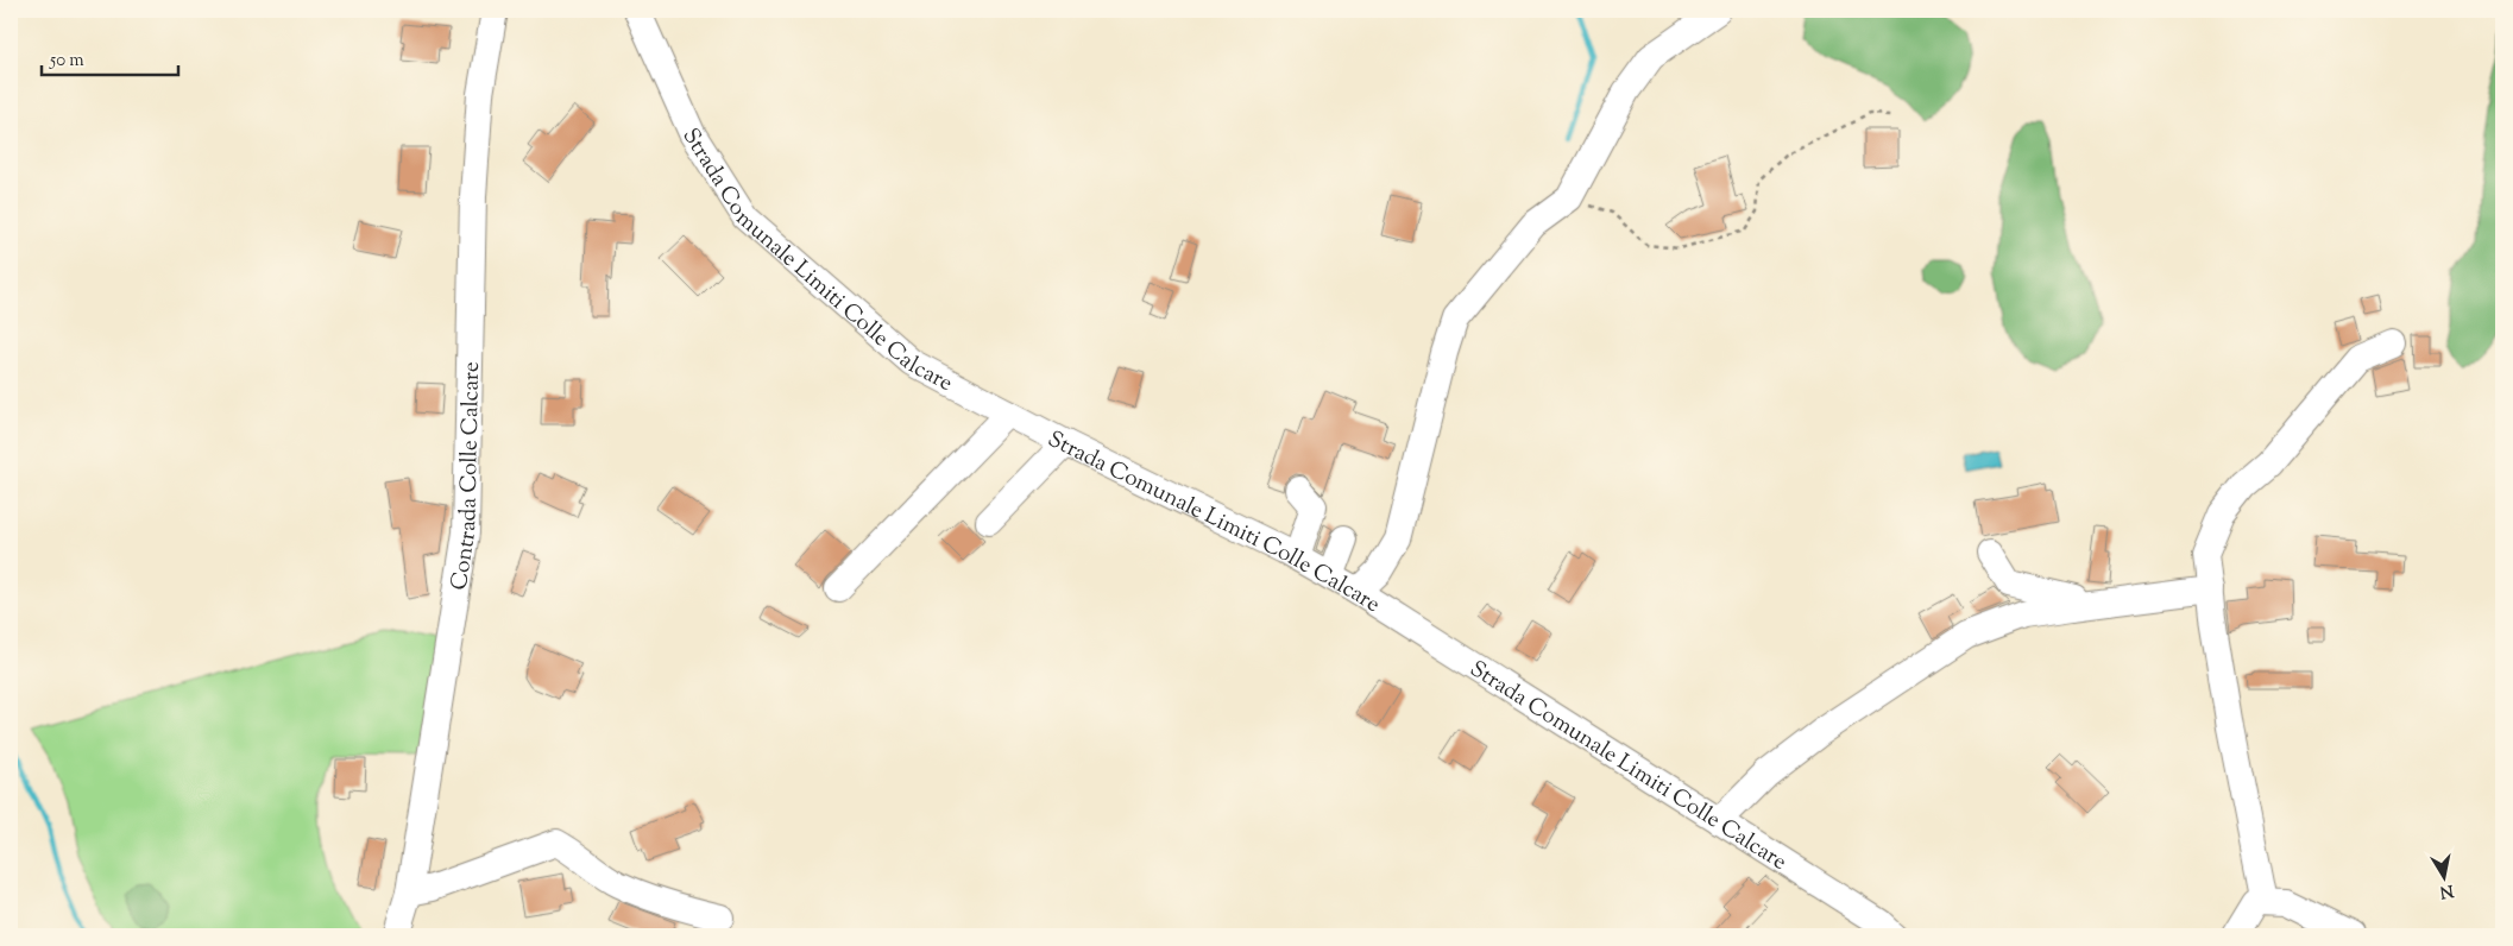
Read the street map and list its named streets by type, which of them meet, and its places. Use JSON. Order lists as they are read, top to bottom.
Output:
{
  "streets": {
    "street": ["Strada Comunale Limiti Colle Calcare", "Contrada Colle Calcare"]
  },
  "scale_bar": "50 m",
  "north": "bottom"
}
